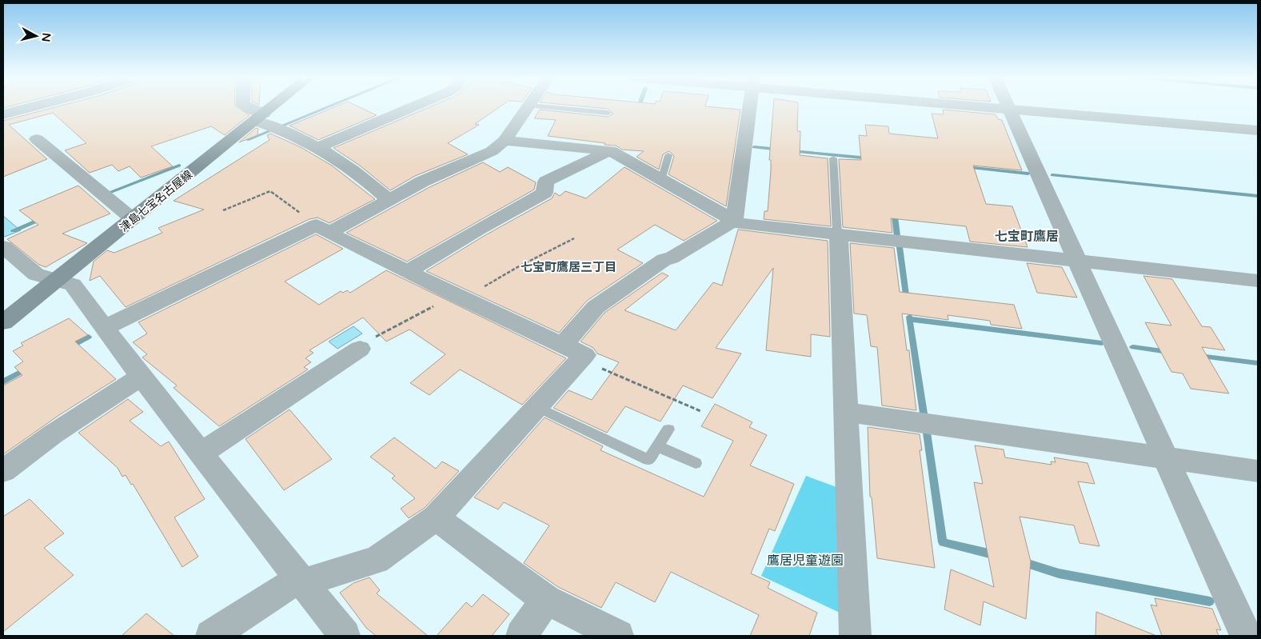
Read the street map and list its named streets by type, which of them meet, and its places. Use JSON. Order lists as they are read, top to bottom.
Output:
{
  "streets": {
    "main road": ["津島七宝名古屋線"]
  },
  "districts": ["七宝町鷹居", "七宝町鷹居三丁目"],
  "parks": ["鷹居児童遊園"],
  "north": "right"
}
